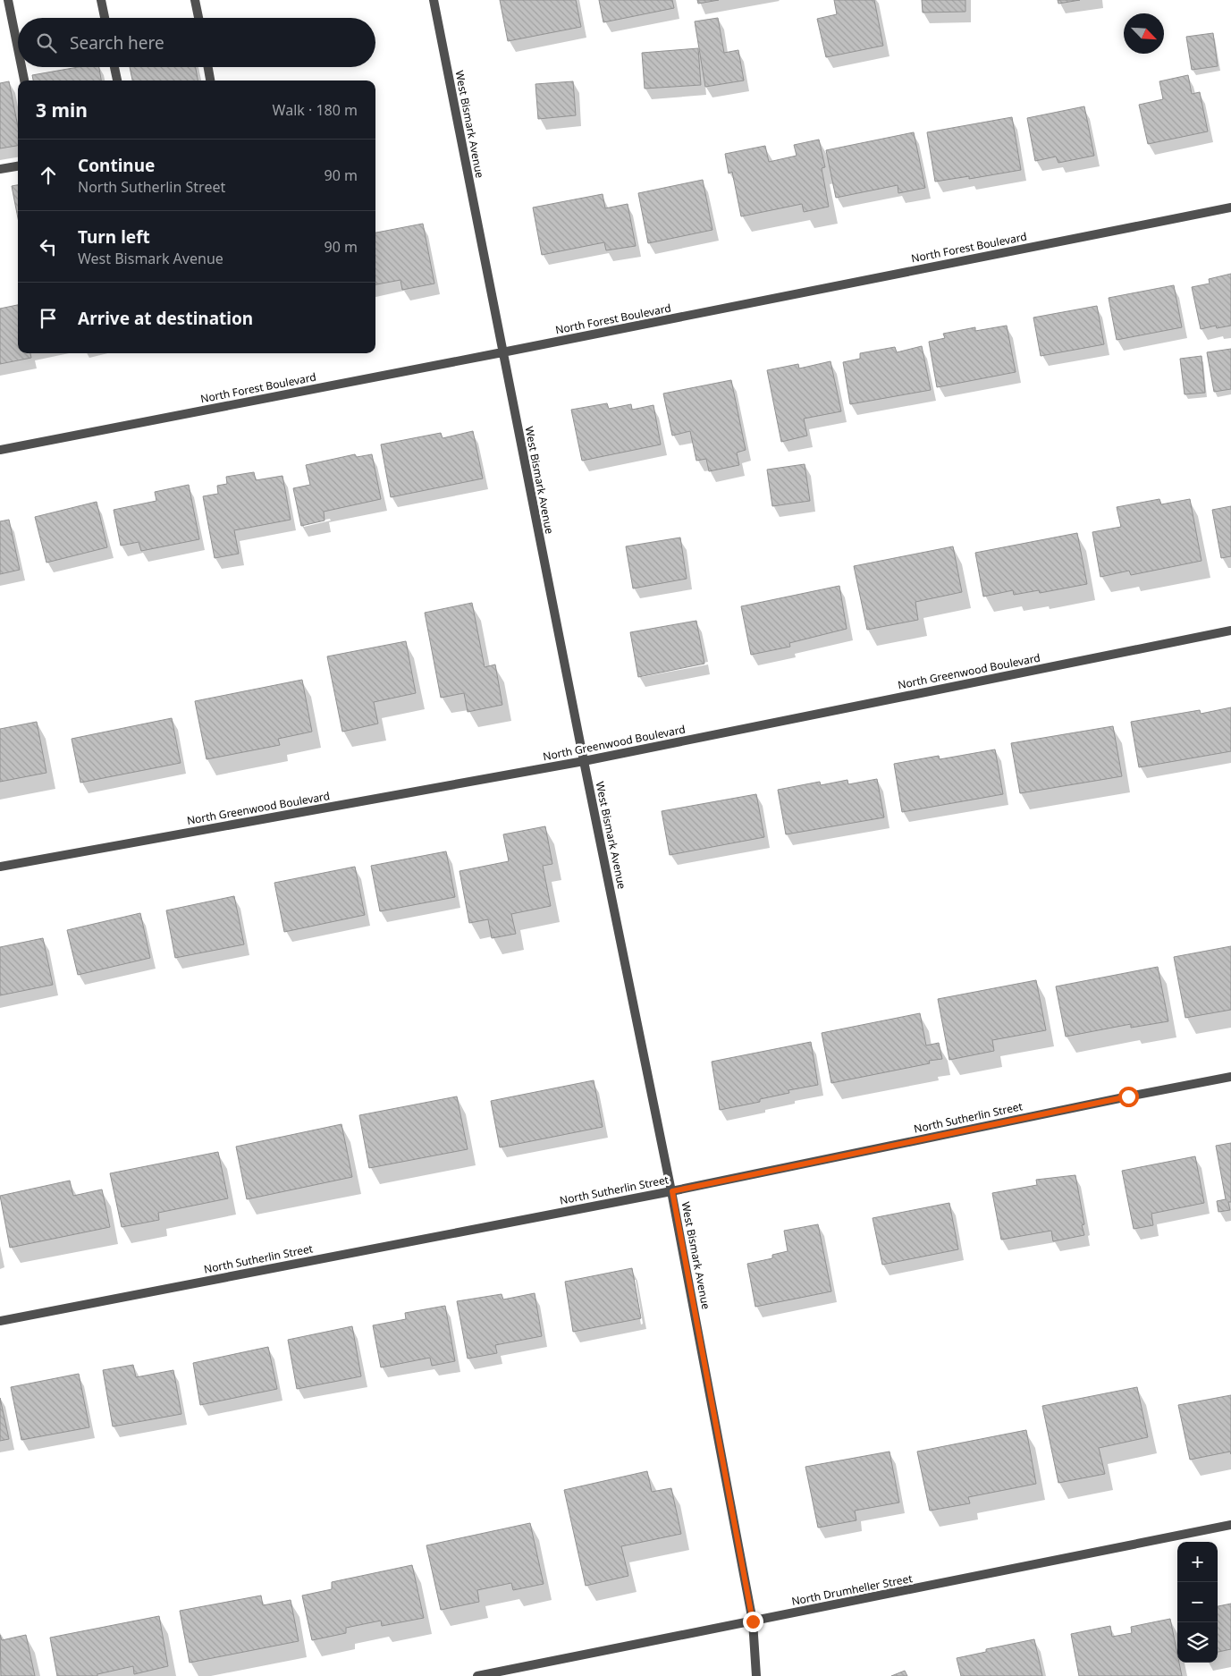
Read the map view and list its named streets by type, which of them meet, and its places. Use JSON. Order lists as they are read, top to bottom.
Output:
{
  "streets": {
    "street": [
      "West Bismark Avenue",
      "North Forest Boulevard",
      "North Greenwood Boulevard",
      "North Sutherlin Street",
      "North Drumheller Street"
    ]
  },
  "crossings": [
    ["West Bismark Avenue", "North Forest Boulevard"],
    ["West Bismark Avenue", "North Greenwood Boulevard"],
    ["West Bismark Avenue", "North Sutherlin Street"],
    ["West Bismark Avenue", "North Drumheller Street"]
  ],
  "north": "bottom right",
  "page": {
    "search": "Search here",
    "heading": ["3 min", "Walk · 180 m"],
    "list": [
      ["Continue", "North Sutherlin Street", "90 m"],
      ["Turn left", "West Bismark Avenue", "90 m"],
      "Arrive at destination"
    ],
    "map_buttons": ["+", "−"]
  }
}
